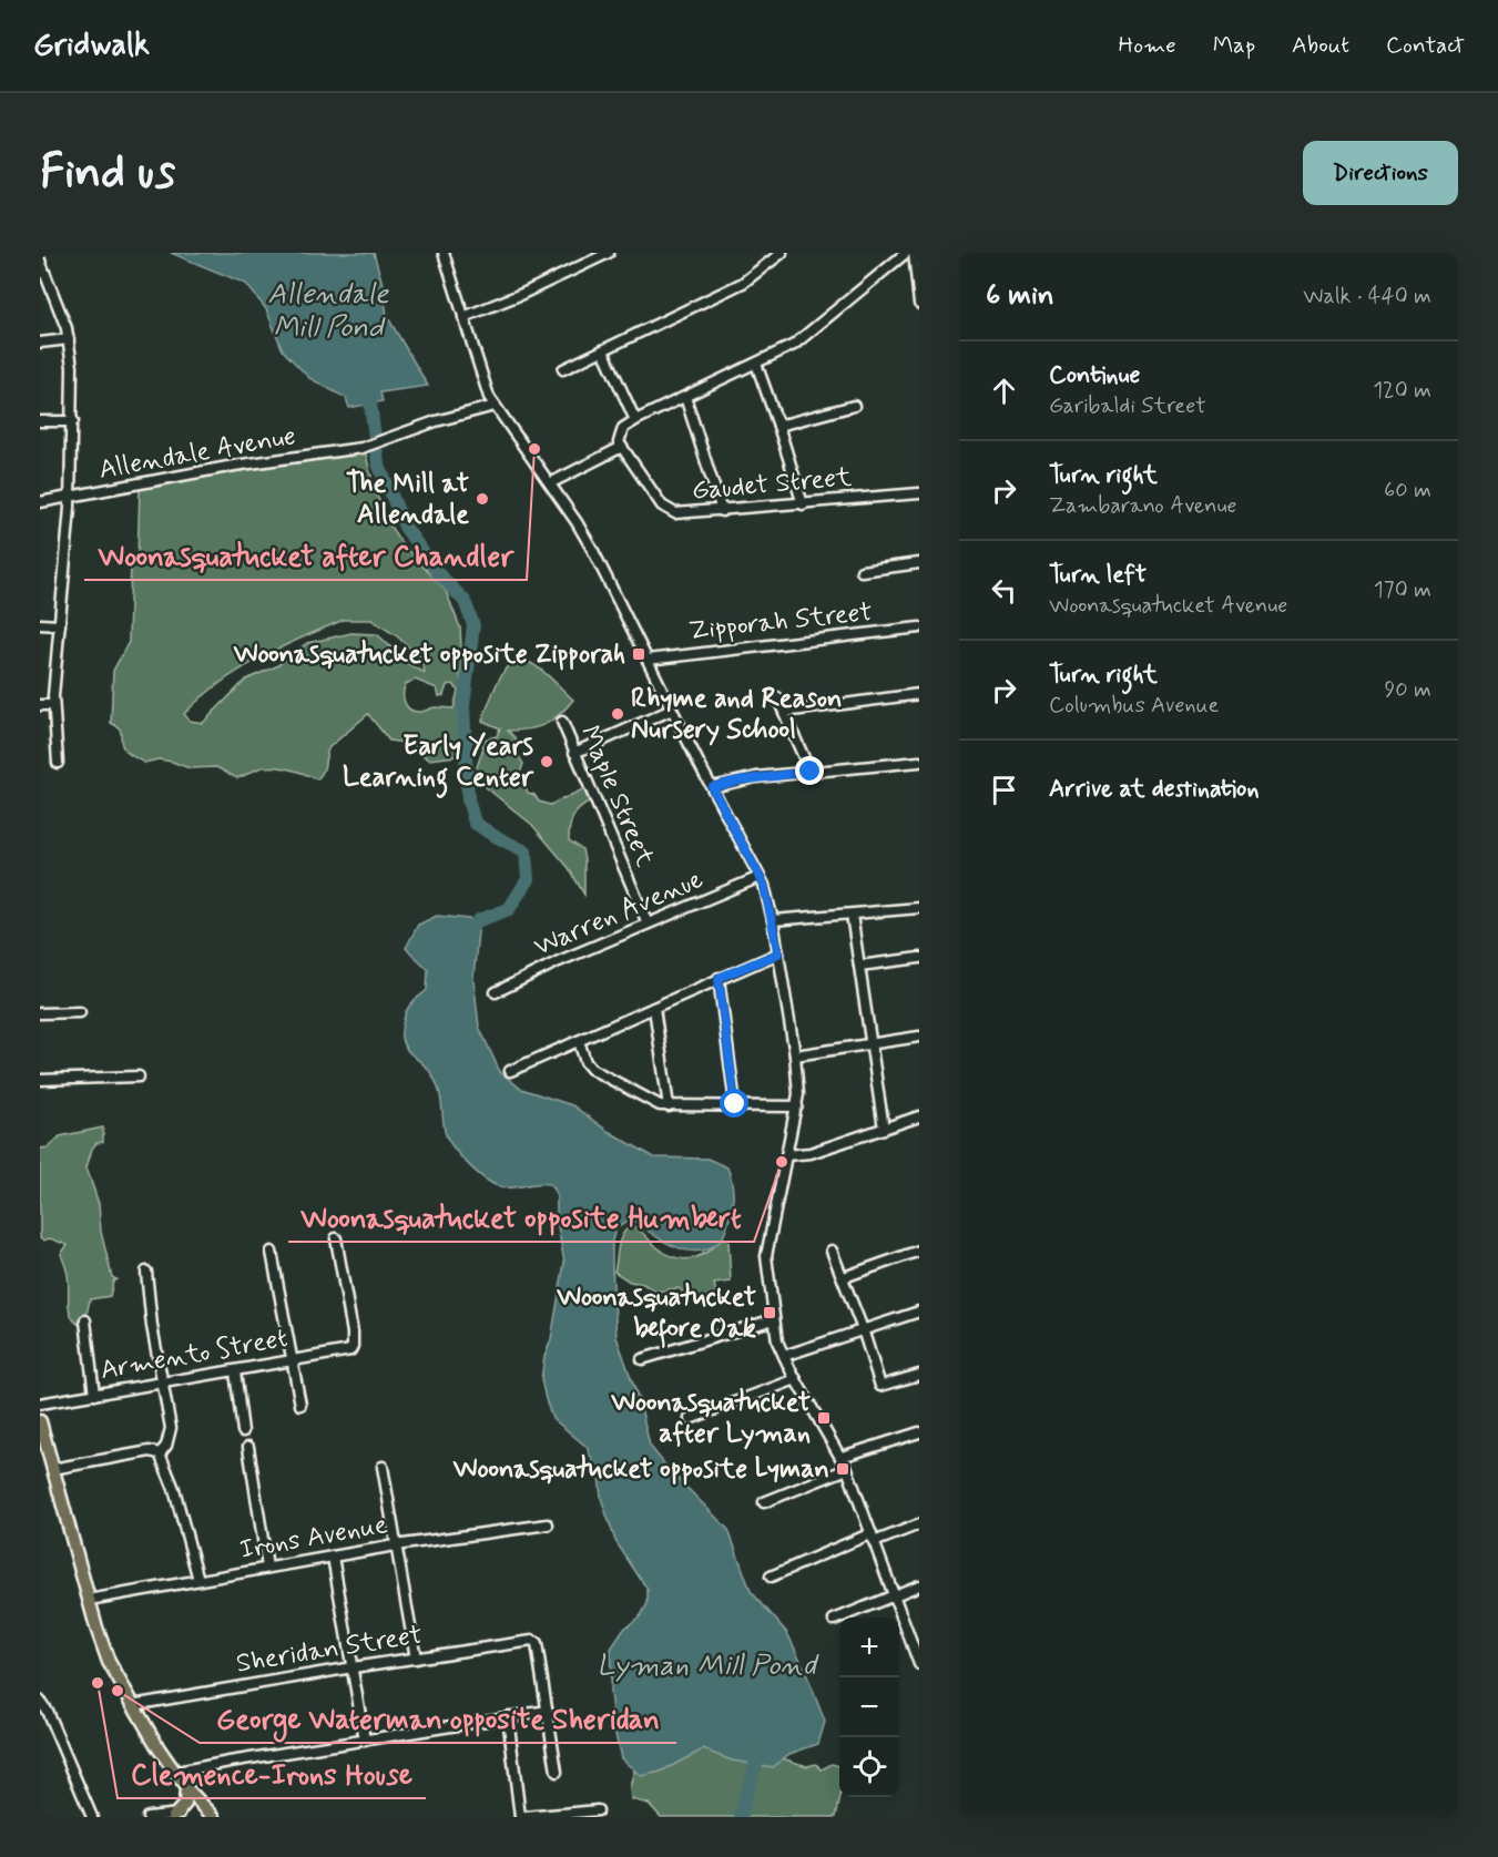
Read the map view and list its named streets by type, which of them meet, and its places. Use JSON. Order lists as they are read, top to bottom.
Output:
{
  "streets": {
    "street": [
      "Allendale Avenue",
      "Gaudet Street",
      "Zipporah Street",
      "Maple Street",
      "Warren Avenue",
      "Armento Street",
      "Irons Avenue",
      "Sheridan Street"
    ]
  },
  "crossings": [
    ["Maple Street", "Warren Avenue"]
  ],
  "water": ["Allendale Mill Pond", "Lyman Mill Pond"],
  "places": {
    "other": [
      "Woonasquatucket after Chandler",
      "The Mill at Allendale",
      "Rhyme and Reason Nursery School",
      "Early Years Learning Center",
      "Woonasquatucket opposite Humbert",
      "Clemence-Irons House",
      "George Waterman opposite Sheridan"
    ],
    "transit": [
      "Woonasquatucket opposite Zipporah",
      "Woonasquatucket before Oak",
      "Woonasquatucket after Lyman",
      "Woonasquatucket opposite Lyman"
    ]
  },
  "page": {
    "header": "Gridwalk",
    "nav": [
      "Home",
      "Map",
      "About",
      "Contact"
    ],
    "buttons": "Directions",
    "title": "Find us",
    "heading": ["6 min", "Walk · 440 m"],
    "list": [
      ["Continue", "Garibaldi Street", "120 m"],
      ["Turn right", "Zambarano Avenue", "60 m"],
      ["Turn left", "Woonasquatucket Avenue", "170 m"],
      ["Turn right", "Columbus Avenue", "90 m"],
      "Arrive at destination"
    ],
    "map_buttons": ["+", "−"]
  }
}
